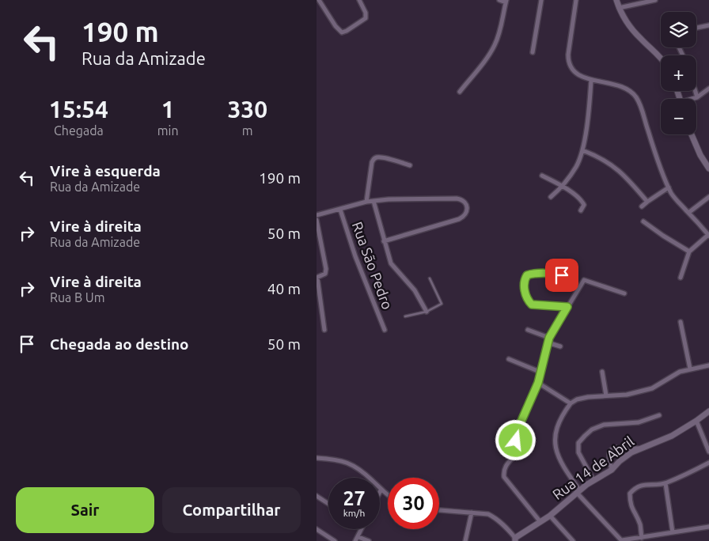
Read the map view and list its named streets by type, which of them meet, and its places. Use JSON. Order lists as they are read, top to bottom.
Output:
{
  "streets": {
    "street": ["Rua São Pedro", "Rua 14 de Abril"]
  },
  "page": {
    "turn": ["190 m", "Rua da Amizade"],
    "map_buttons": ["+", "−"],
    "eta": [
      "15:54",
      "Chegada",
      "1",
      "min",
      "330",
      "m"
    ],
    "list": [
      {
        "name": "Vire à esquerda",
        "note": "Rua da Amizade",
        "value": "190 m"
      },
      {
        "name": "Vire à direita",
        "note": "Rua da Amizade",
        "value": "50 m"
      },
      {
        "name": "Vire à direita",
        "note": "Rua B Um",
        "value": "40 m"
      },
      {
        "name": "Chegada ao destino",
        "value": "50 m"
      }
    ],
    "speed": "27 km/h",
    "limit": "30",
    "buttons": ["Sair", "Compartilhar"]
  }
}
